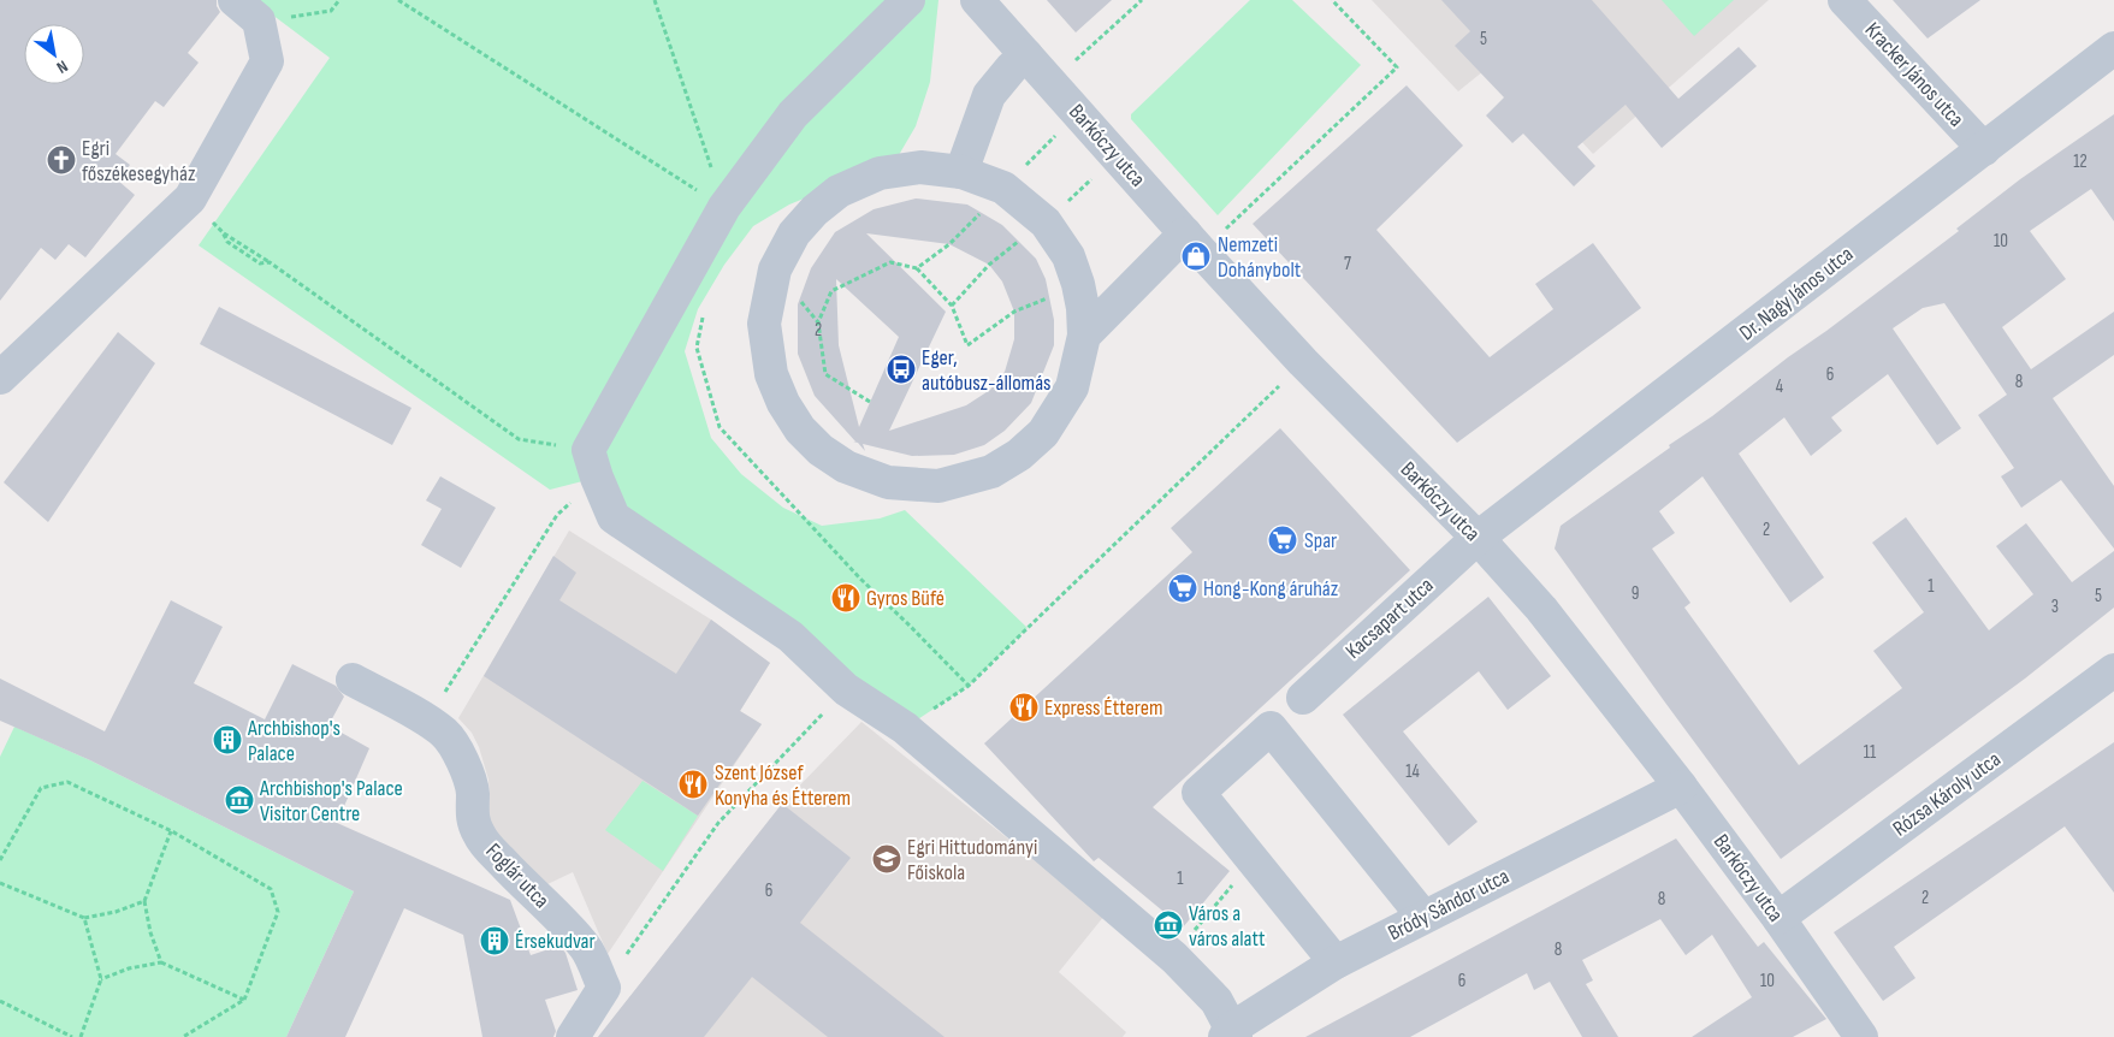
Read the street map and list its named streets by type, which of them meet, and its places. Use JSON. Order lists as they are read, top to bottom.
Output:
{
  "streets": {
    "street": [
      "Kracker János utca",
      "Barkóczy utca",
      "Dr. Nagy János utca",
      "Kacsapart utca",
      "Rózsa Károly utca",
      "Foglár utca",
      "Bródy Sándor utca"
    ]
  },
  "crossings": [
    ["Kracker János utca", "Dr. Nagy János utca"],
    ["Barkóczy utca", "Dr. Nagy János utca"],
    ["Barkóczy utca", "Kacsapart utca"],
    ["Barkóczy utca", "Rózsa Károly utca"],
    ["Barkóczy utca", "Bródy Sándor utca"],
    ["Dr. Nagy János utca", "Kacsapart utca"]
  ],
  "places": {
    "church": ["Egri főszékesegyház"],
    "shop": ["Nemzeti Dohánybolt"],
    "bus stop": ["Eger, autóbusz-állomás"],
    "supermarket": ["Spar", "Hong-Kong áruház"],
    "restaurant": ["Gyros Büfé", "Express Étterem", "Szent József Konyha és Étterem"],
    "building": ["Archbishop's Palace", "Érsekudvar"],
    "museum": ["Archbishop's Palace Visitor Centre", "Város a város alatt"],
    "school or university": ["Egri Hittudományi Főiskola"]
  },
  "house_numbers": [
    "5",
    "12",
    "10",
    "7",
    "2",
    "6",
    "8",
    "4",
    "2",
    "1",
    "9",
    "5",
    "3",
    "11",
    "14",
    "1",
    "6",
    "2",
    "8",
    "8",
    "6",
    "10"
  ],
  "north": "bottom right"
}
